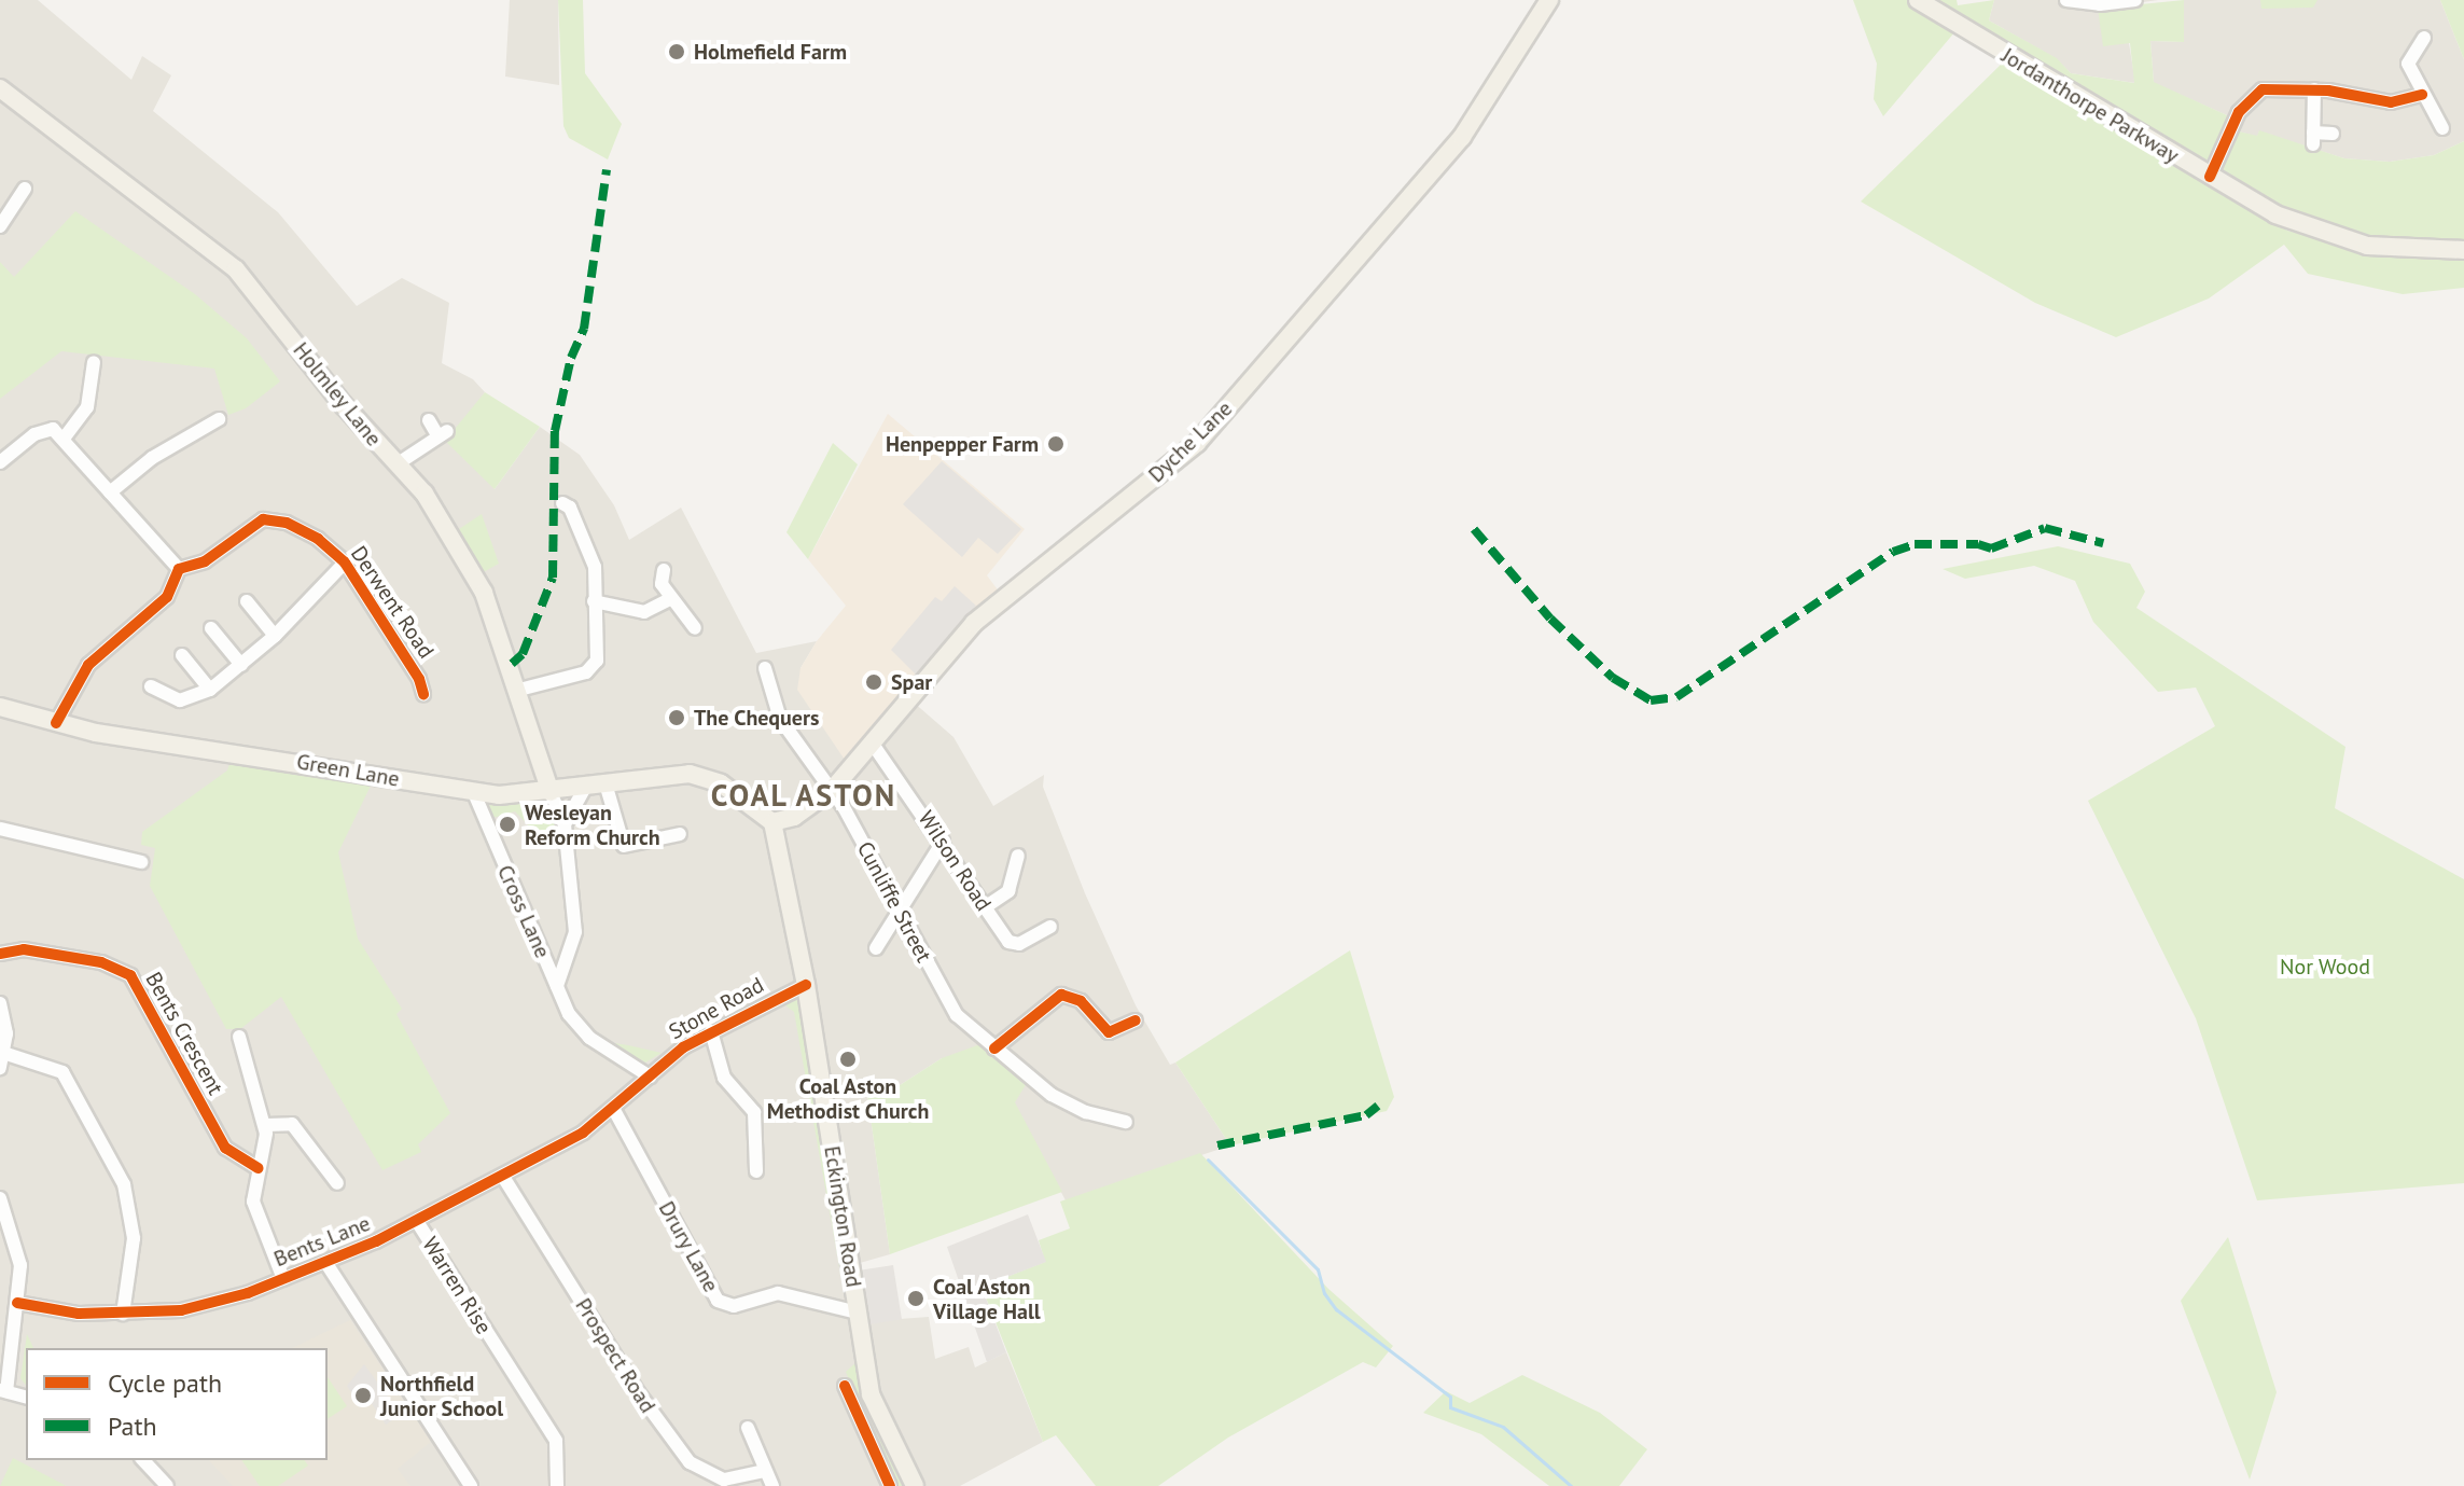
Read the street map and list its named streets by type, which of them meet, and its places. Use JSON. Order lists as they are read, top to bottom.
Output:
{
  "streets": {
    "main road": [
      "Jordanthorpe Parkway",
      "Holmley Lane",
      "Dyche Lane",
      "Green Lane",
      "Eckington Road"
    ],
    "street": [
      "Derwent Road",
      "Wilson Road",
      "Cunliffe Street",
      "Cross Lane",
      "Stone Road",
      "Bents Crescent",
      "Bents Lane",
      "Drury Lane",
      "Warren Rise",
      "Prospect Road"
    ]
  },
  "crossings": [
    ["Holmley Lane", "Green Lane"],
    ["Dyche Lane", "Green Lane"],
    ["Dyche Lane", "Wilson Road"],
    ["Dyche Lane", "Cunliffe Street"],
    ["Dyche Lane", "Cross Lane"],
    ["Dyche Lane", "Stone Road"],
    ["Dyche Lane", "Eckington Road"],
    ["Green Lane", "Cross Lane"],
    ["Green Lane", "Stone Road"],
    ["Green Lane", "Eckington Road"],
    ["Cross Lane", "Stone Road"],
    ["Cross Lane", "Eckington Road"],
    ["Stone Road", "Eckington Road"],
    ["Stone Road", "Bents Lane"],
    ["Stone Road", "Drury Lane"],
    ["Eckington Road", "Drury Lane"],
    ["Bents Lane", "Drury Lane"],
    ["Bents Lane", "Warren Rise"],
    ["Bents Lane", "Prospect Road"]
  ],
  "districts": ["COAL ASTON"],
  "parks": ["Nor Wood"],
  "places": [
    "Holmefield Farm",
    "Henpepper Farm",
    "Spar",
    "The Chequers",
    "Wesleyan Reform Church",
    "Coal Aston Methodist Church",
    "Coal Aston Village Hall",
    "Northfield Junior School"
  ],
  "legend": ["Cycle path", "Path"]
}
